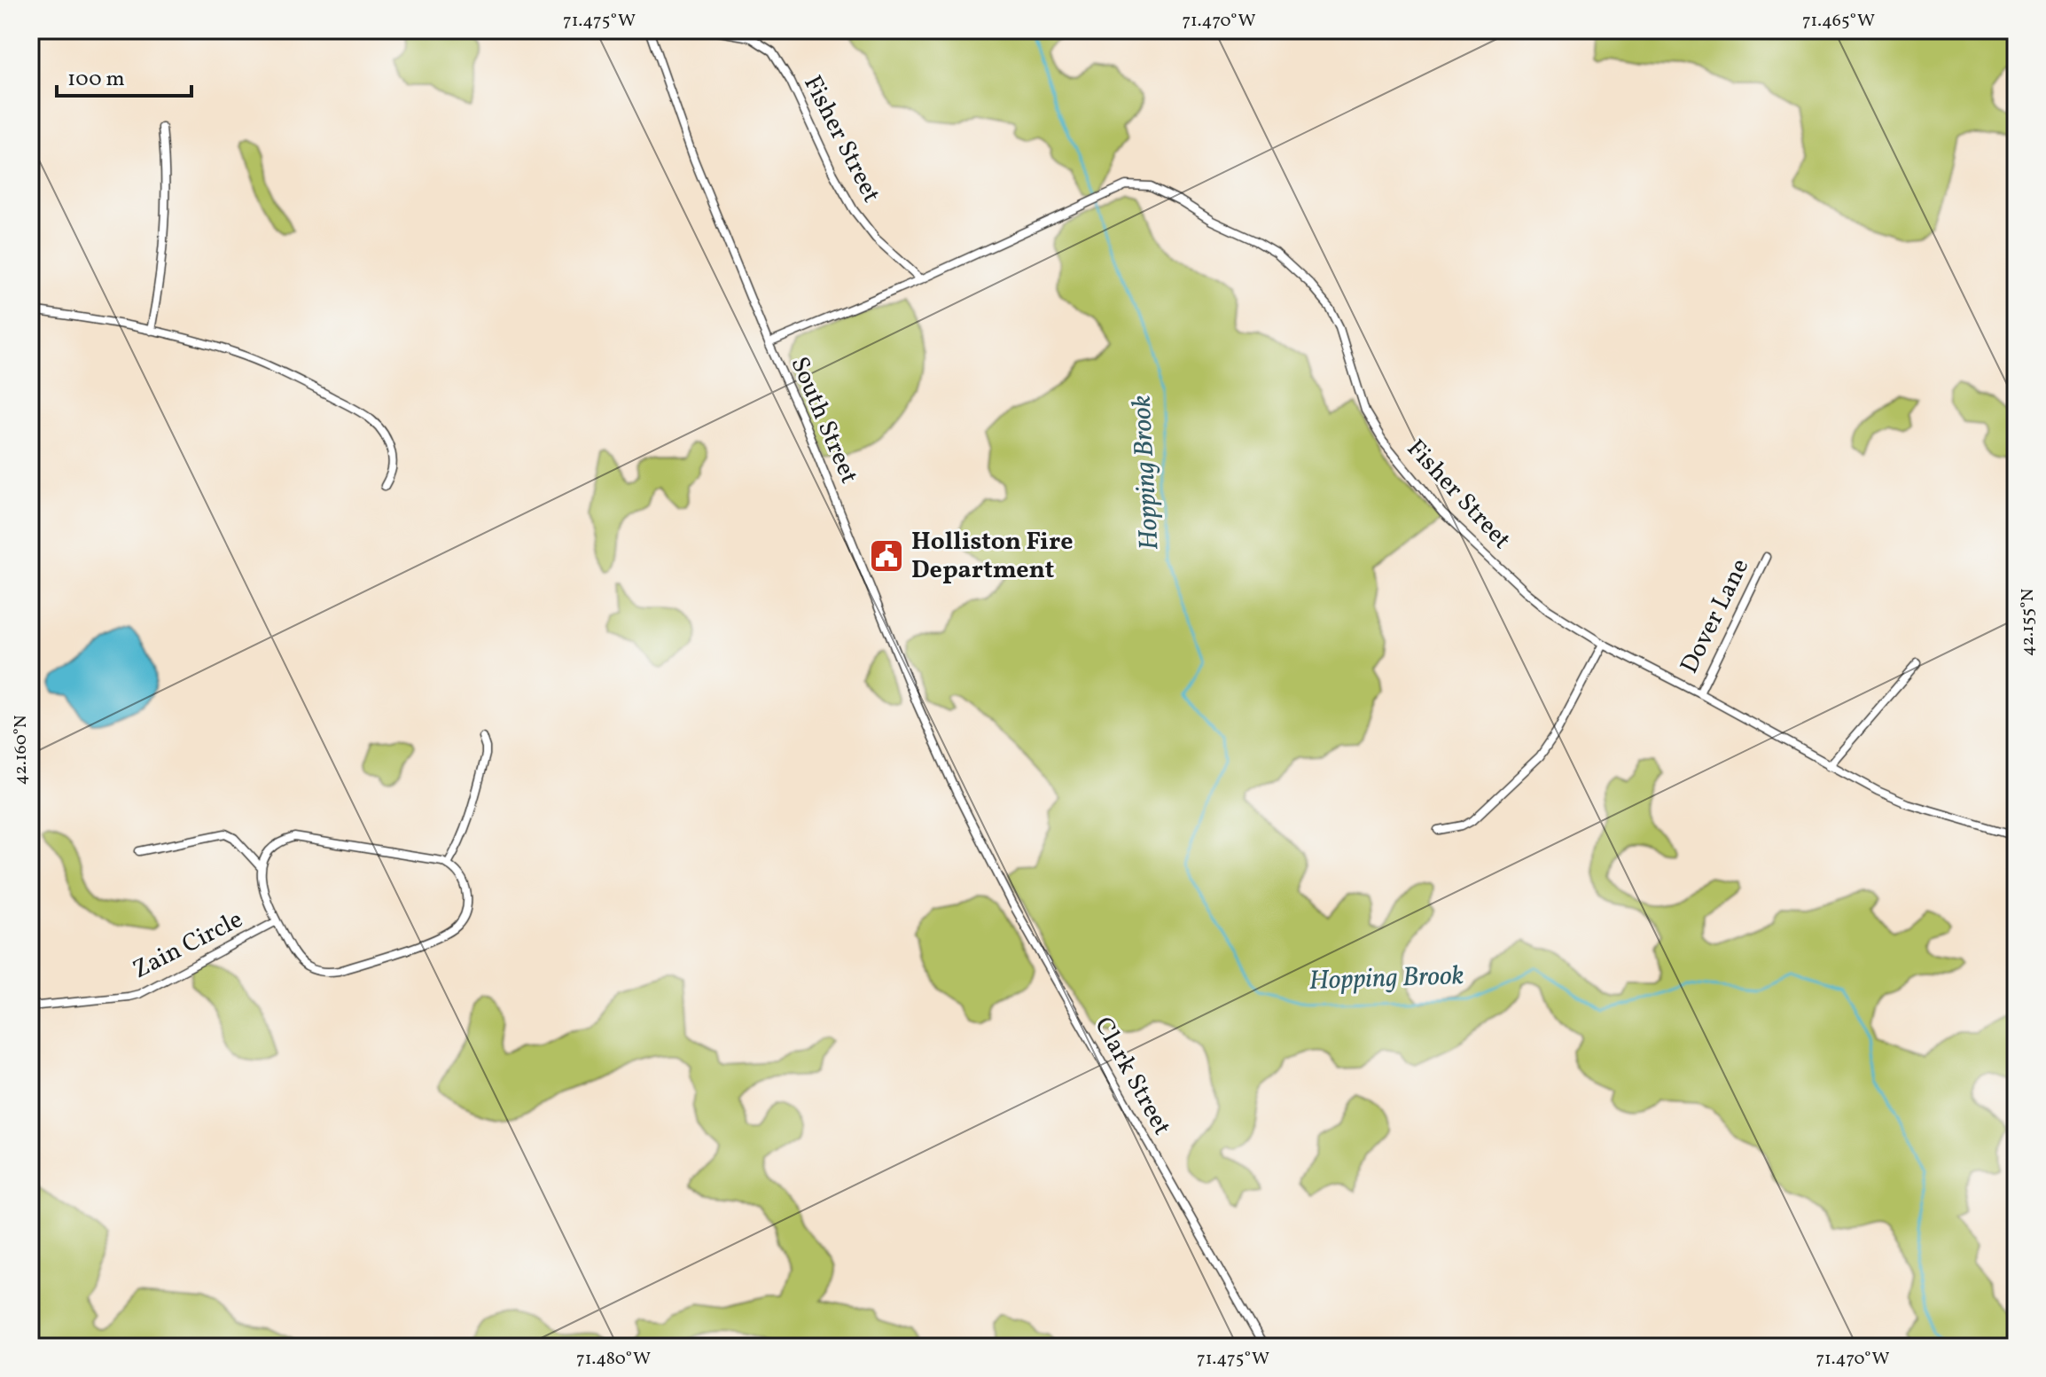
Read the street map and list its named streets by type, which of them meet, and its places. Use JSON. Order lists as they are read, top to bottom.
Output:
{
  "streets": {
    "street": [
      "Fisher Street",
      "South Street",
      "Dover Lane",
      "Zain Circle",
      "Clark Street"
    ]
  },
  "crossings": [
    ["Fisher Street", "Dover Lane"],
    ["South Street", "Clark Street"]
  ],
  "water": ["Hopping Brook"],
  "places": {
    "public building": ["Holliston Fire Department"]
  },
  "scale_bar": "100 m",
  "coordinates": [
    "71.475°W",
    "71.470°W",
    "71.465°W",
    "42.155°N",
    "42.160°N",
    "71.480°W"
  ]
}
